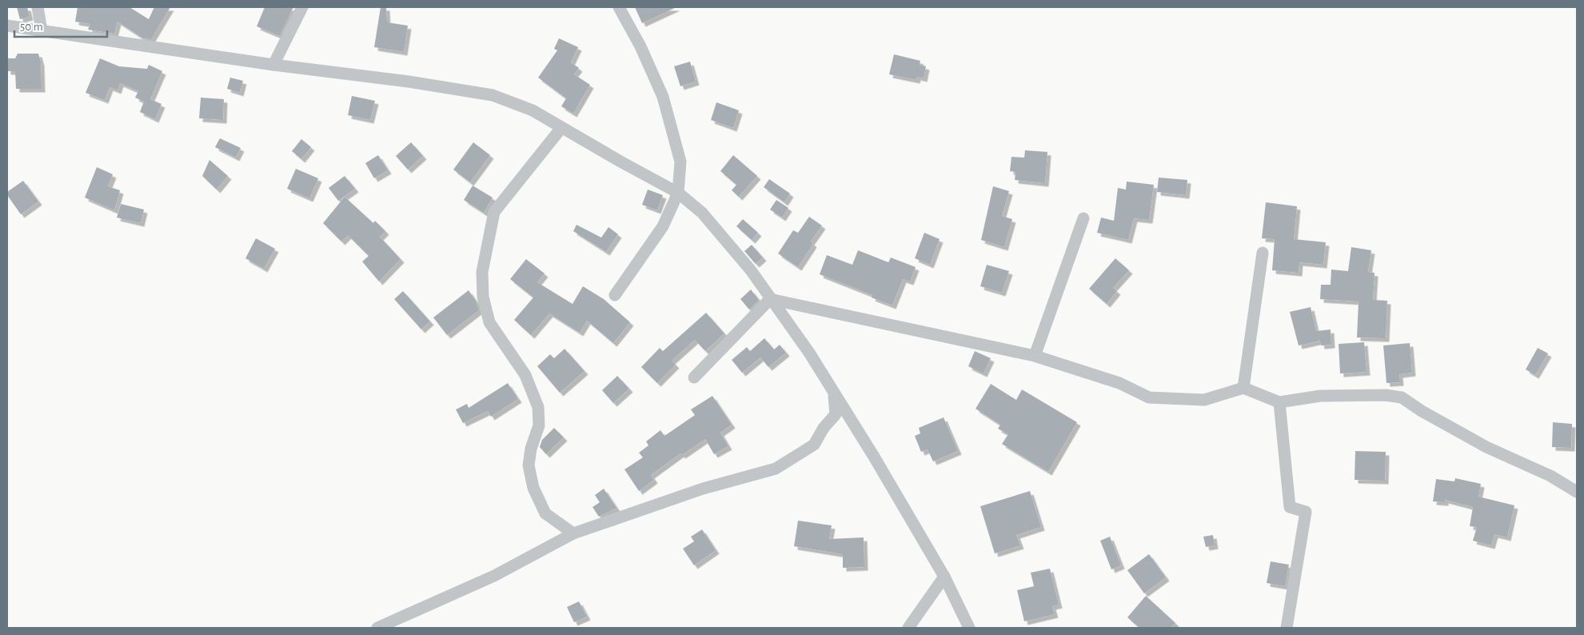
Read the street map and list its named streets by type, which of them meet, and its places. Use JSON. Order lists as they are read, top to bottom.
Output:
{
  "scale_bar": "50 m"
}
